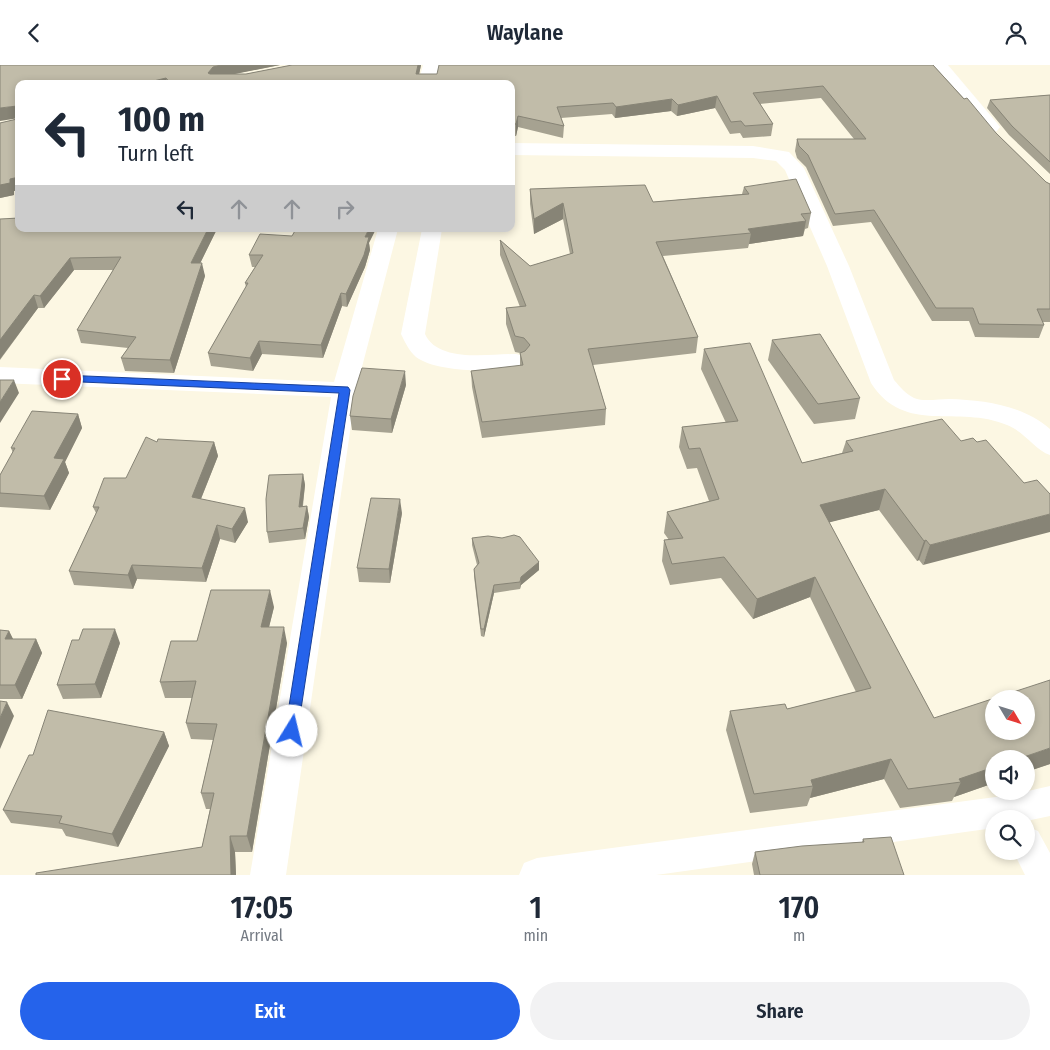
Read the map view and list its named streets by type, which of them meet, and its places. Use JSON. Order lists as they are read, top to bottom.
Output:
{
  "north": "bottom right",
  "page": {
    "header": "Waylane",
    "turn": ["100 m", "Turn left"],
    "eta": [
      "17:05",
      "Arrival",
      "1",
      "min",
      "170",
      "m"
    ],
    "buttons": ["Exit", "Share"]
  }
}
